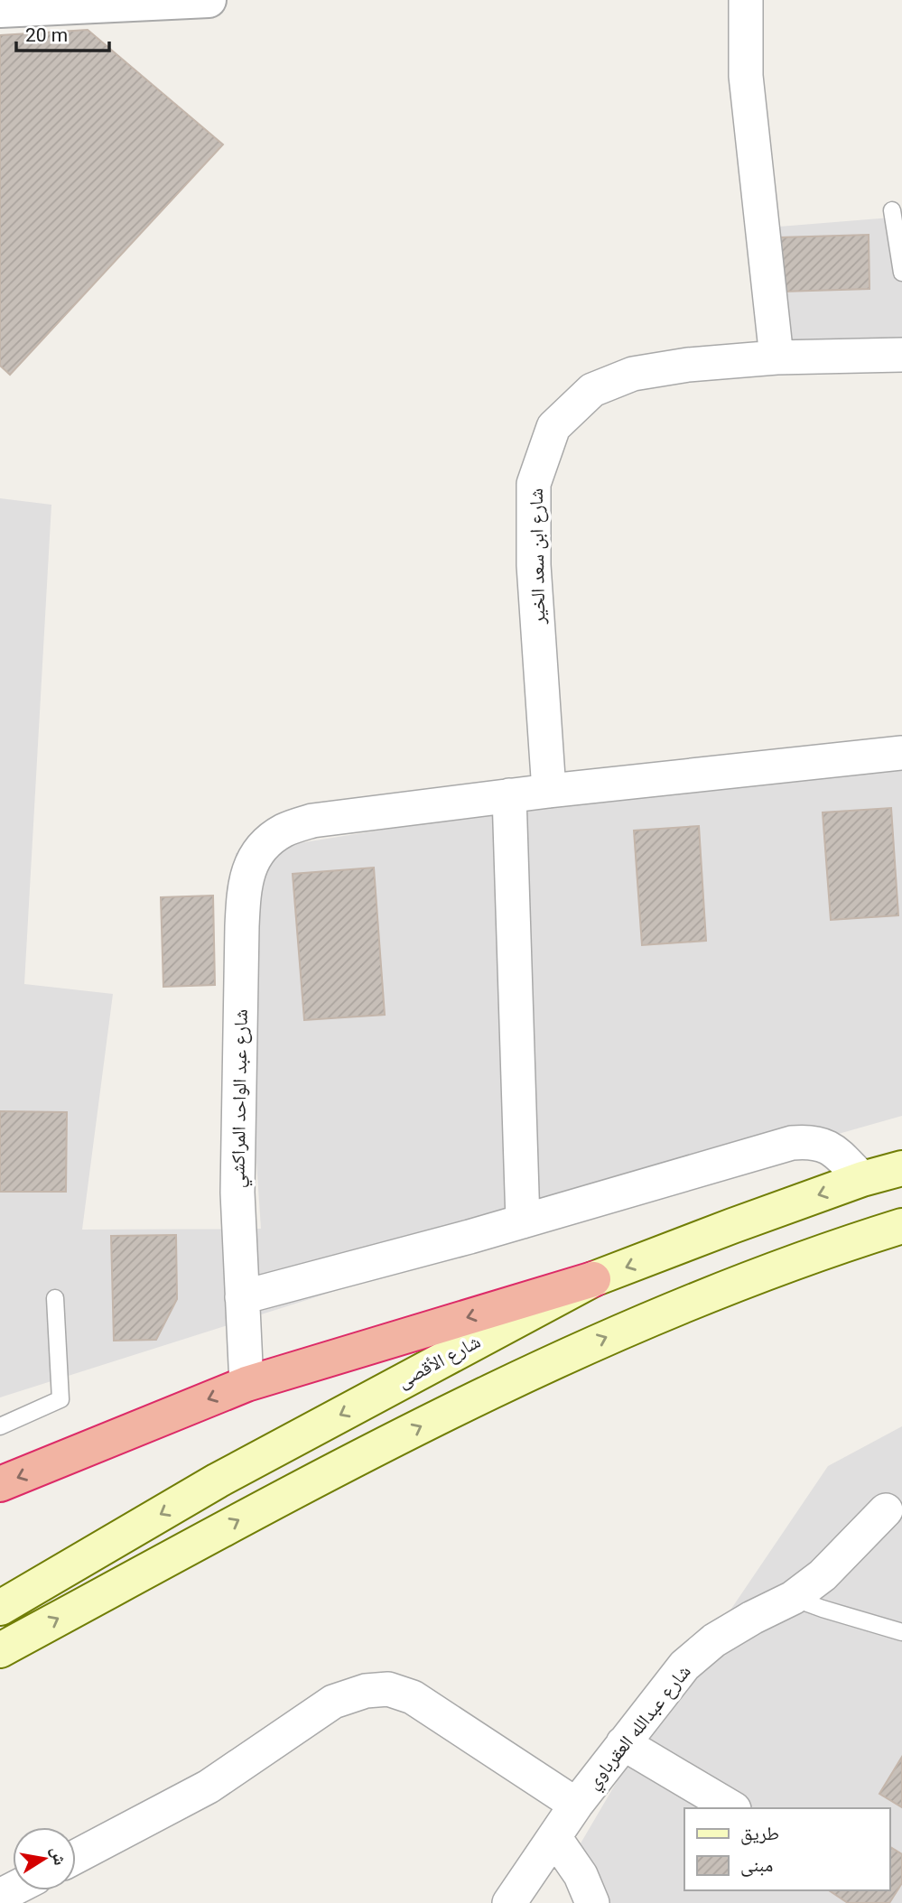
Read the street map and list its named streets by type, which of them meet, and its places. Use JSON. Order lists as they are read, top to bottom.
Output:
{
  "streets": {
    "main road": ["شارع الأقصى"],
    "street": ["شارع ابن سعد الخير", "شارع عبد الواحد المراكشي", "شارع عبدالله العقرباوي"]
  },
  "legend": ["طريق", "مبنى"],
  "scale_bar": "20 m",
  "north": "right"
}
